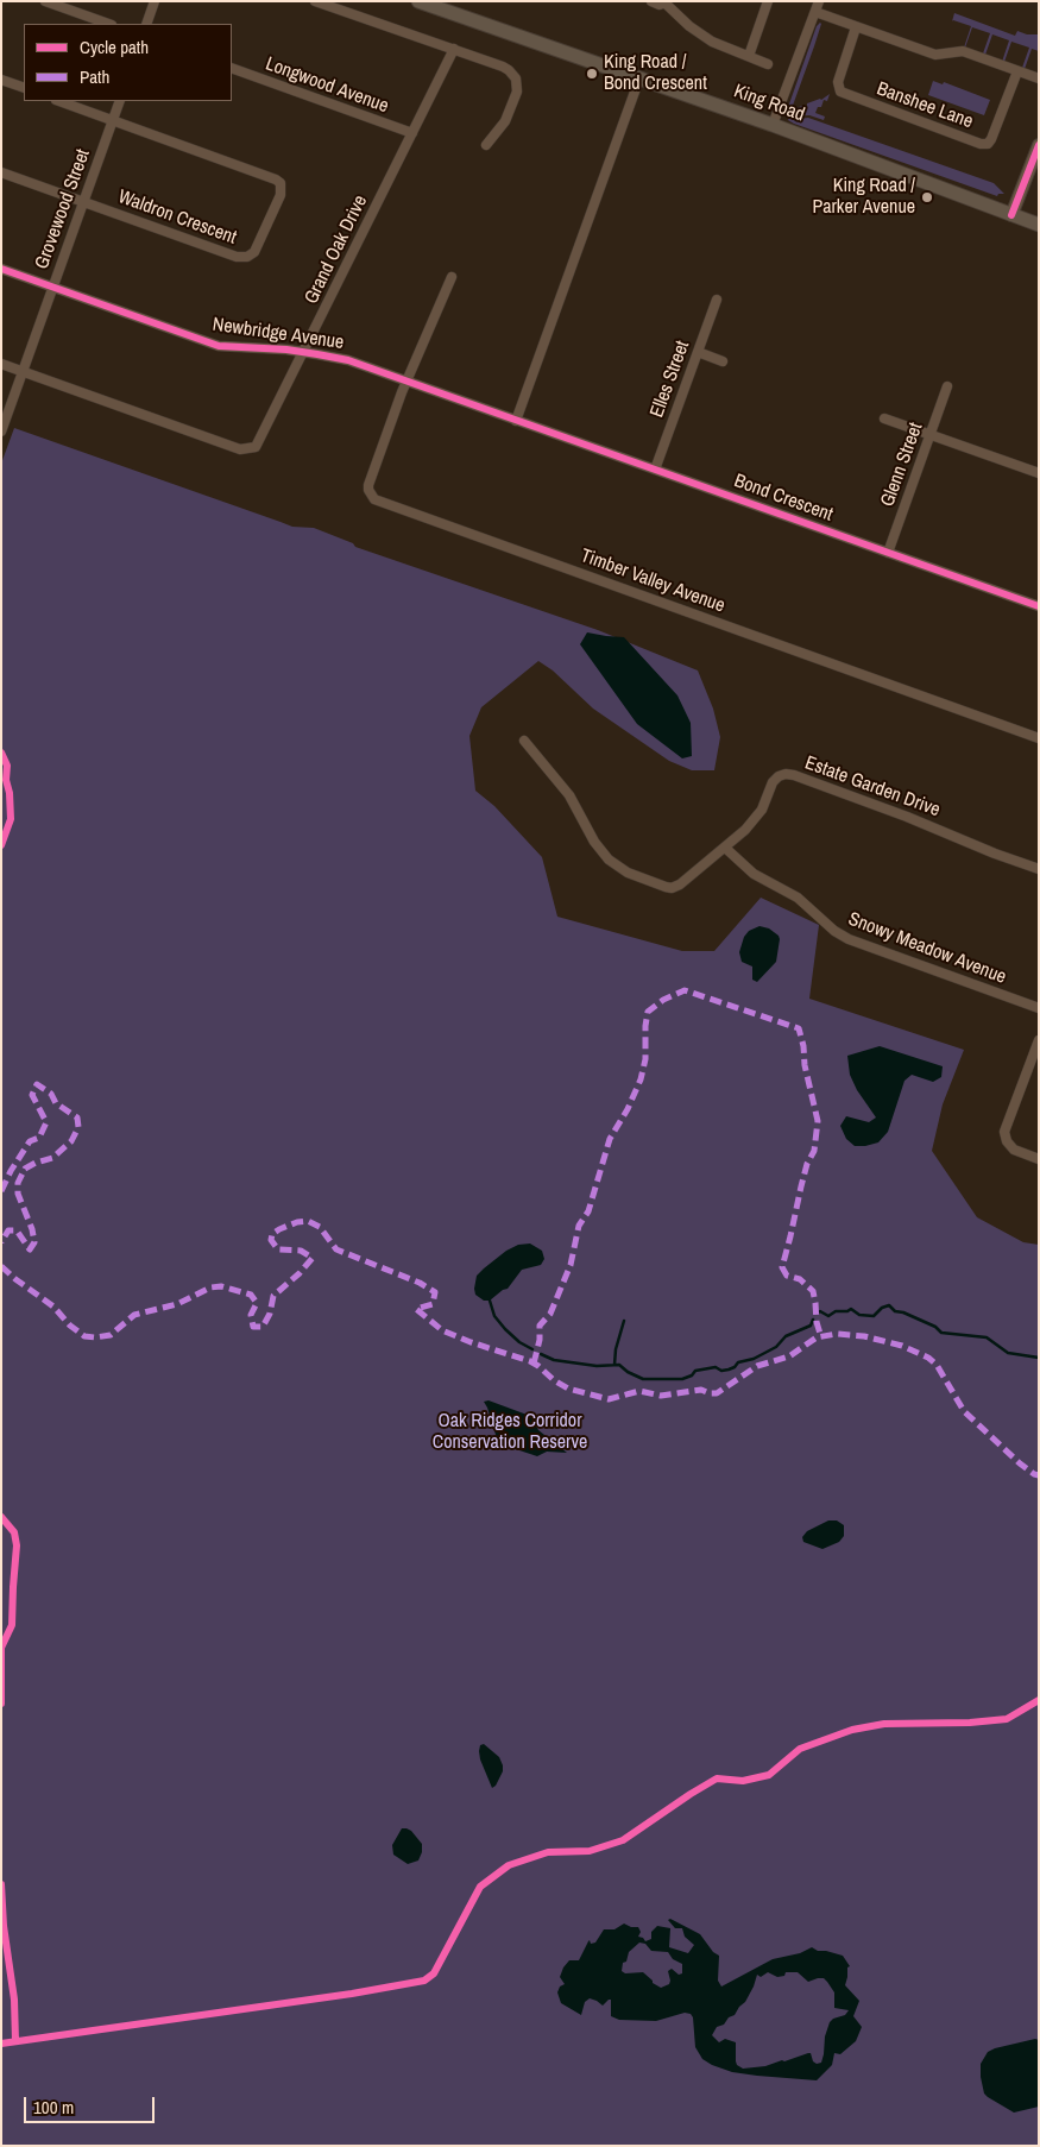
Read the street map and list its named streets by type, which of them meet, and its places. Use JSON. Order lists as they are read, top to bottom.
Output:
{
  "streets": {
    "main road": ["King Road"],
    "street": [
      "Longwood Avenue",
      "Banshee Lane",
      "Grovewood Street",
      "Waldron Crescent",
      "Grand Oak Drive",
      "Newbridge Avenue",
      "Elles Street",
      "Glenn Street",
      "Bond Crescent",
      "Timber Valley Avenue",
      "Estate Garden Drive",
      "Snowy Meadow Avenue"
    ]
  },
  "crossings": [
    ["Longwood Avenue", "Grand Oak Drive"],
    ["Grovewood Street", "Waldron Crescent"],
    ["Grovewood Street", "Grand Oak Drive"],
    ["Grovewood Street", "Newbridge Avenue"],
    ["Grand Oak Drive", "Newbridge Avenue"],
    ["Newbridge Avenue", "Bond Crescent"],
    ["Newbridge Avenue", "Timber Valley Avenue"],
    ["Elles Street", "Bond Crescent"],
    ["Glenn Street", "Bond Crescent"],
    ["Estate Garden Drive", "Snowy Meadow Avenue"]
  ],
  "parks": ["Oak Ridges Corridor Conservation Reserve"],
  "places": ["King Road / Bond Crescent", "King Road / Parker Avenue"],
  "legend": ["Cycle path", "Path"],
  "scale_bar": "100 m"
}
